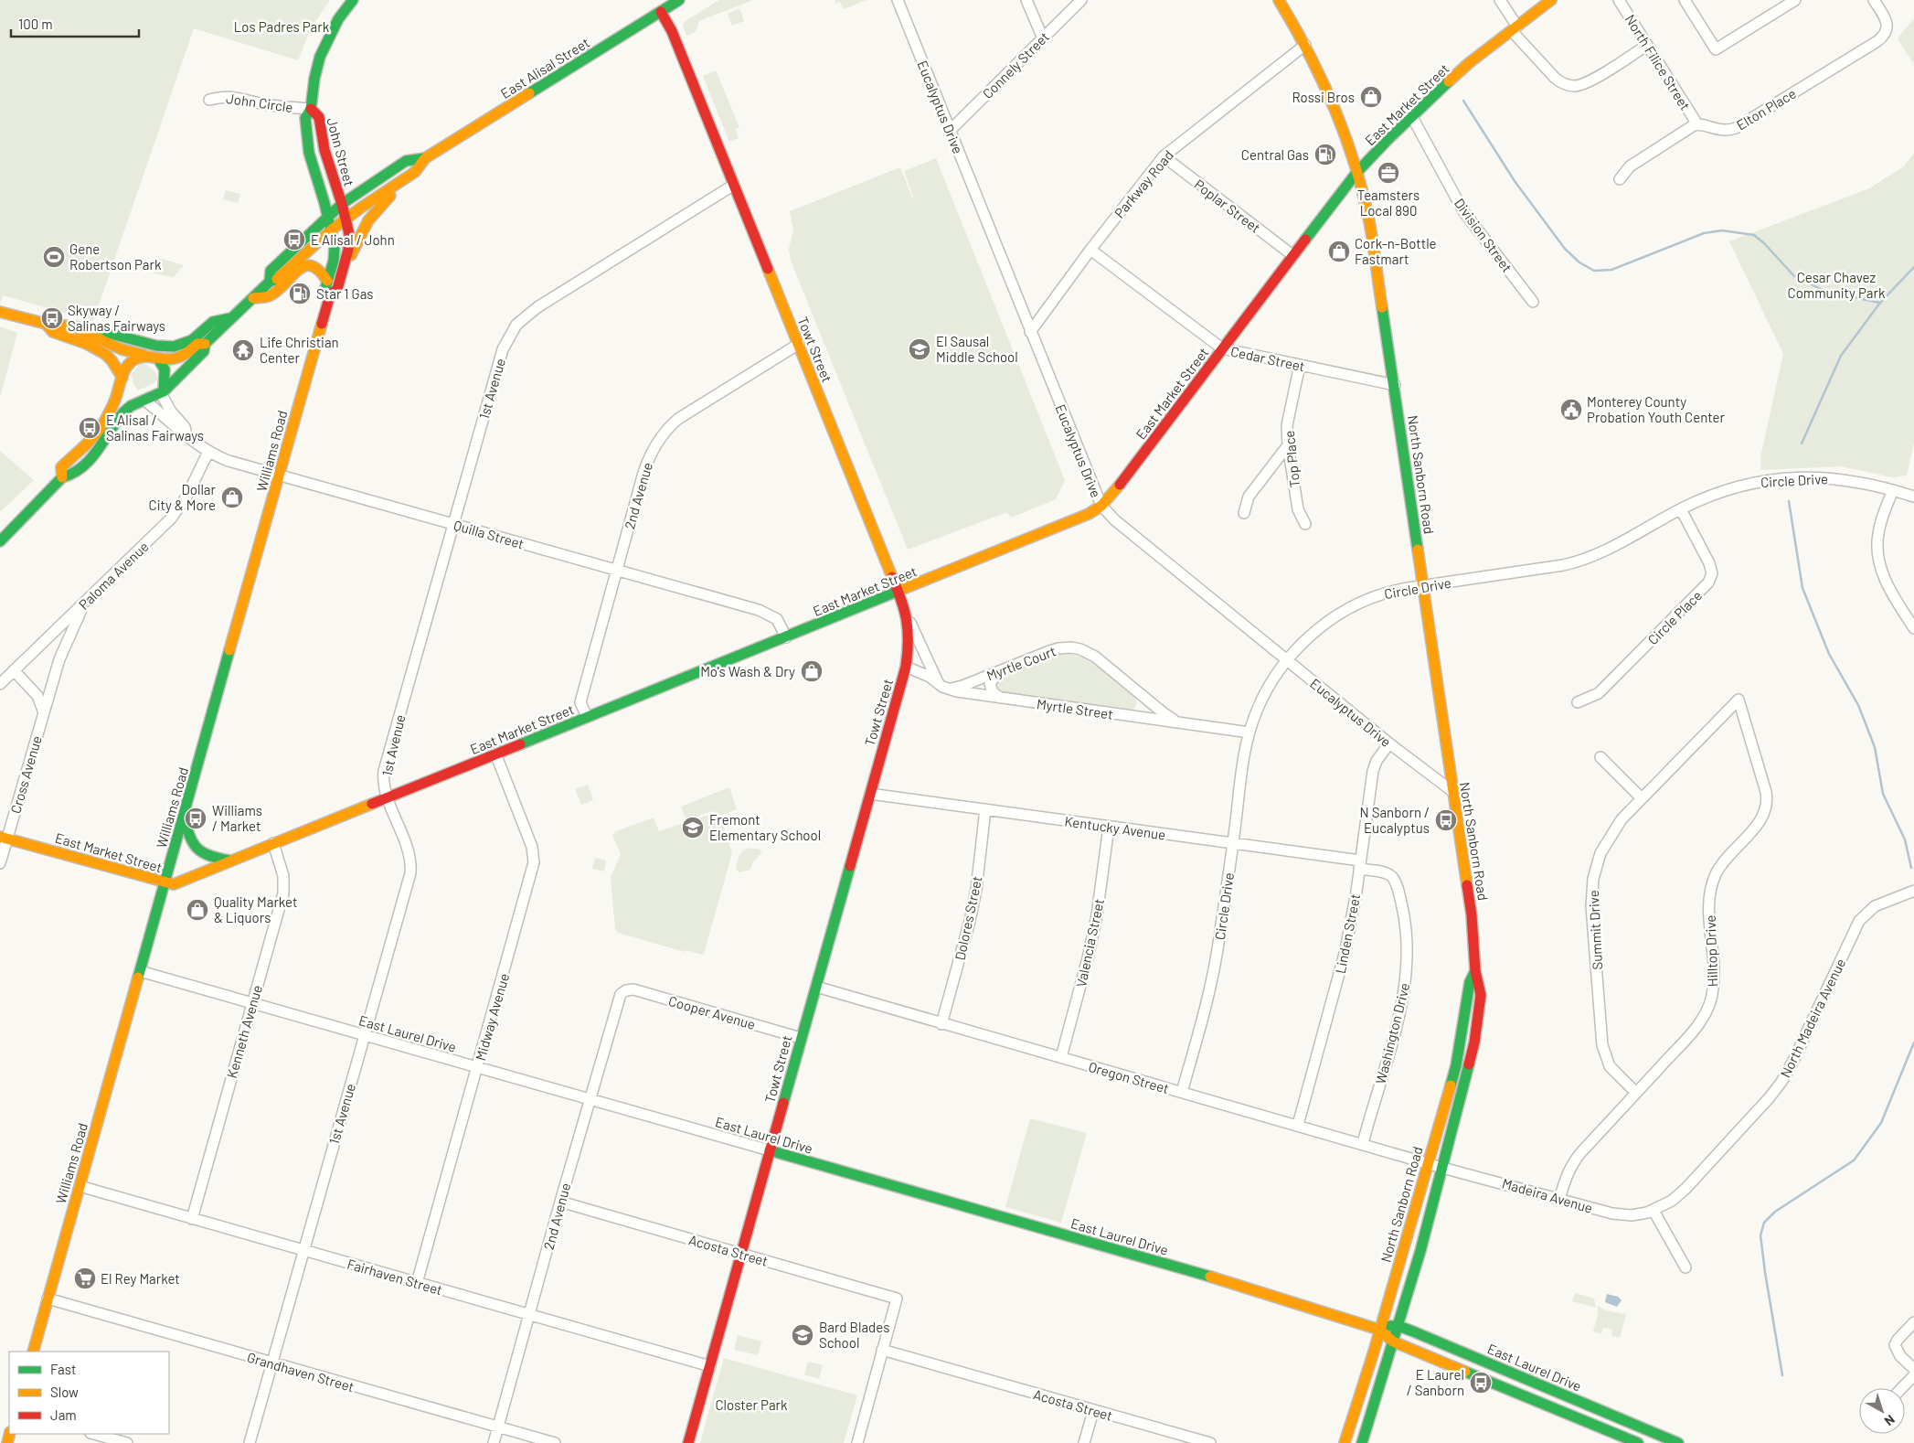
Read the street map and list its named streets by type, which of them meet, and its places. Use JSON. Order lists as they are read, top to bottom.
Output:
{
  "streets": {
    "main road": [
      "East Alisal Street",
      "East Market Street",
      "John Street",
      "Towt Street",
      "Williams Road",
      "North Sanborn Road",
      "East Laurel Drive"
    ],
    "street": [
      "North Filice Street",
      "Connely Street",
      "John Circle",
      "Eucalyptus Drive",
      "Elton Place",
      "Parkway Road",
      "Poplar Street",
      "Division Street",
      "Cedar Street",
      "1st Avenue",
      "Top Place",
      "Circle Drive",
      "2nd Avenue",
      "Quilla Street",
      "Paloma Avenue",
      "Circle Place",
      "Myrtle Court",
      "Myrtle Street",
      "Cross Avenue",
      "Kentucky Avenue",
      "Dolores Street",
      "Summit Drive",
      "Linden Street",
      "Valencia Street",
      "Hilltop Drive",
      "Cooper Avenue",
      "Midway Avenue",
      "North Madeira Avenue",
      "Kenneth Avenue",
      "Washington Drive",
      "Oregon Street",
      "Madeira Avenue",
      "Acosta Street",
      "Fairhaven Street",
      "Grandhaven Street"
    ]
  },
  "crossings": [
    ["North Filice Street", "Elton Place"],
    ["Connely Street", "Eucalyptus Drive"],
    ["East Alisal Street", "John Street"],
    ["East Alisal Street", "Towt Street"],
    ["East Alisal Street", "Williams Road"],
    ["East Alisal Street", "Quilla Street"],
    ["John Circle", "John Street"],
    ["East Market Street", "Eucalyptus Drive"],
    ["East Market Street", "Poplar Street"],
    ["East Market Street", "Division Street"],
    ["East Market Street", "Towt Street"],
    ["East Market Street", "Cedar Street"],
    ["East Market Street", "1st Avenue"],
    ["East Market Street", "Williams Road"],
    ["East Market Street", "North Sanborn Road"],
    ["East Market Street", "2nd Avenue"],
    ["East Market Street", "Quilla Street"],
    ["East Market Street", "Cross Avenue"],
    ["East Market Street", "Midway Avenue"],
    ["East Market Street", "Kenneth Avenue"],
    ["Eucalyptus Drive", "Parkway Road"],
    ["Eucalyptus Drive", "North Sanborn Road"],
    ["Eucalyptus Drive", "Circle Drive"],
    ["Eucalyptus Drive", "Linden Street"],
    ["John Street", "Williams Road"],
    ["Parkway Road", "Poplar Street"],
    ["Parkway Road", "Cedar Street"],
    ["Parkway Road", "North Sanborn Road"],
    ["Towt Street", "1st Avenue"],
    ["Towt Street", "2nd Avenue"],
    ["Towt Street", "Myrtle Street"],
    ["Towt Street", "Kentucky Avenue"],
    ["Towt Street", "Cooper Avenue"],
    ["Towt Street", "East Laurel Drive"],
    ["Towt Street", "Oregon Street"],
    ["Towt Street", "Acosta Street"],
    ["Towt Street", "Fairhaven Street"],
    ["Cedar Street", "Top Place"],
    ["Cedar Street", "North Sanborn Road"],
    ["1st Avenue", "Quilla Street"],
    ["1st Avenue", "East Laurel Drive"],
    ["1st Avenue", "Fairhaven Street"],
    ["1st Avenue", "Grandhaven Street"],
    ["Williams Road", "Quilla Street"],
    ["Williams Road", "East Laurel Drive"],
    ["Williams Road", "Fairhaven Street"],
    ["Williams Road", "Grandhaven Street"],
    ["North Sanborn Road", "Circle Drive"],
    ["North Sanborn Road", "East Laurel Drive"],
    ["North Sanborn Road", "Oregon Street"],
    ["North Sanborn Road", "Madeira Avenue"],
    ["Circle Drive", "Circle Place"],
    ["Circle Drive", "Myrtle Street"],
    ["Circle Drive", "Kentucky Avenue"],
    ["Circle Drive", "Oregon Street"],
    ["2nd Avenue", "Quilla Street"],
    ["2nd Avenue", "Cooper Avenue"],
    ["2nd Avenue", "East Laurel Drive"],
    ["2nd Avenue", "Acosta Street"],
    ["2nd Avenue", "Fairhaven Street"],
    ["2nd Avenue", "Grandhaven Street"],
    ["Quilla Street", "Paloma Avenue"],
    ["Paloma Avenue", "Cross Avenue"],
    ["Myrtle Court", "Myrtle Street"],
    ["Kentucky Avenue", "Dolores Street"],
    ["Kentucky Avenue", "Linden Street"],
    ["Kentucky Avenue", "Valencia Street"],
    ["Kentucky Avenue", "Washington Drive"],
    ["Dolores Street", "Oregon Street"],
    ["Summit Drive", "Hilltop Drive"],
    ["Linden Street", "Washington Drive"],
    ["Linden Street", "Oregon Street"],
    ["Valencia Street", "Oregon Street"],
    ["Hilltop Drive", "Madeira Avenue"],
    ["Midway Avenue", "East Laurel Drive"],
    ["Midway Avenue", "Fairhaven Street"],
    ["North Madeira Avenue", "Madeira Avenue"],
    ["Kenneth Avenue", "East Laurel Drive"],
    ["Kenneth Avenue", "Fairhaven Street"],
    ["Washington Drive", "Oregon Street"],
    ["Oregon Street", "Madeira Avenue"]
  ],
  "parks": ["Los Padres Park", "Cesar Chavez Community Park", "Closter Park"],
  "places": {
    "shop": [
      "Rossi Bros",
      "Cork-n-Bottle Fastmart",
      "Dollar City & More",
      "Mo's Wash & Dry",
      "Quality Market & Liquors"
    ],
    "fuel station": ["Central Gas", "Star 1 Gas"],
    "office": ["Teamsters Local 890"],
    "bus stop": [
      "E Alisal / John",
      "Skyway / Salinas Fairways",
      "E Alisal / Salinas Fairways",
      "Williams / Market",
      "N Sanborn / Eucalyptus",
      "E Laurel / Sanborn"
    ],
    "sports": ["Gene Robertson Park"],
    "school or university": ["El Sausal Middle School", "Fremont Elementary School", "Bard Blades School"],
    "temple": ["Life Christian Center"],
    "public building": ["Monterey County Probation Youth Center"],
    "supermarket": ["El Rey Market"]
  },
  "legend": ["Fast", "Slow", "Jam"],
  "scale_bar": "100 m",
  "north": "bottom right"
}
